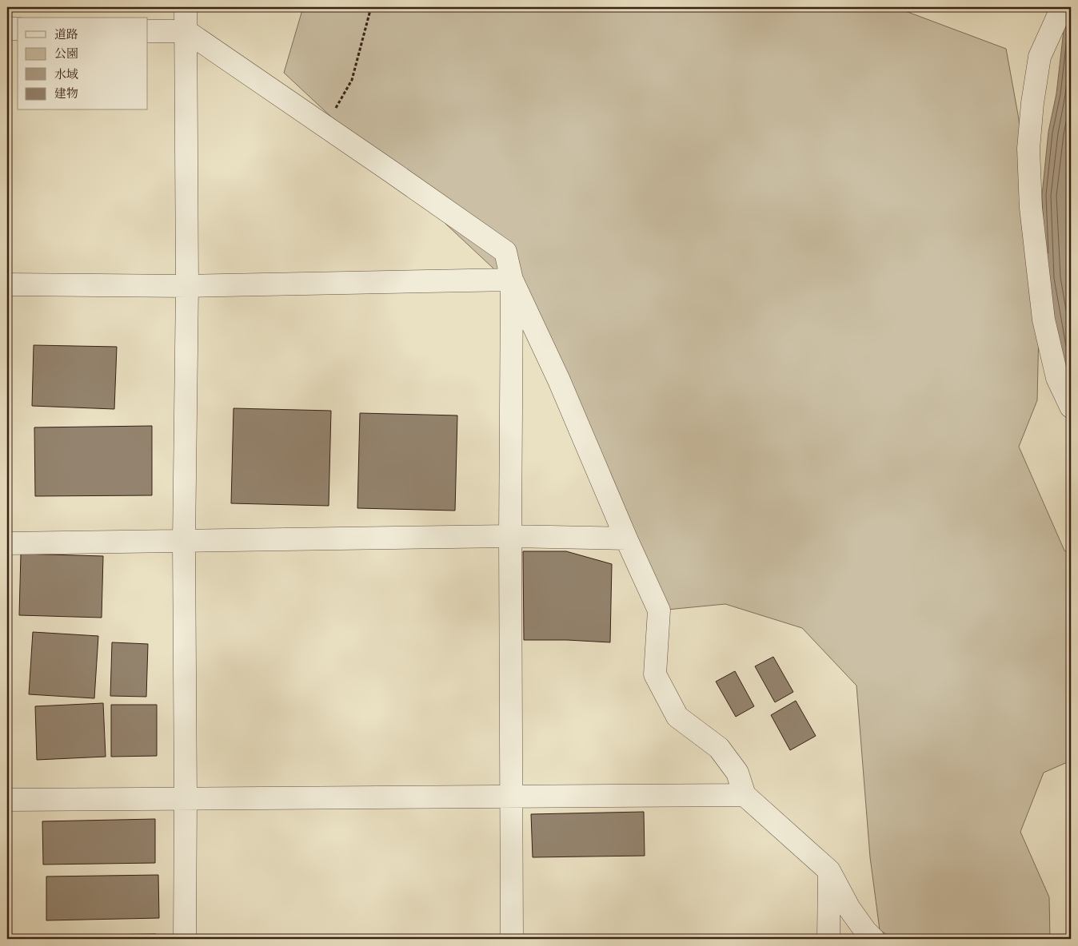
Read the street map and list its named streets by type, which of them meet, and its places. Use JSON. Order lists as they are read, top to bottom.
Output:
{
  "legend": [
    "道路",
    "公園",
    "水域",
    "建物"
  ]
}
